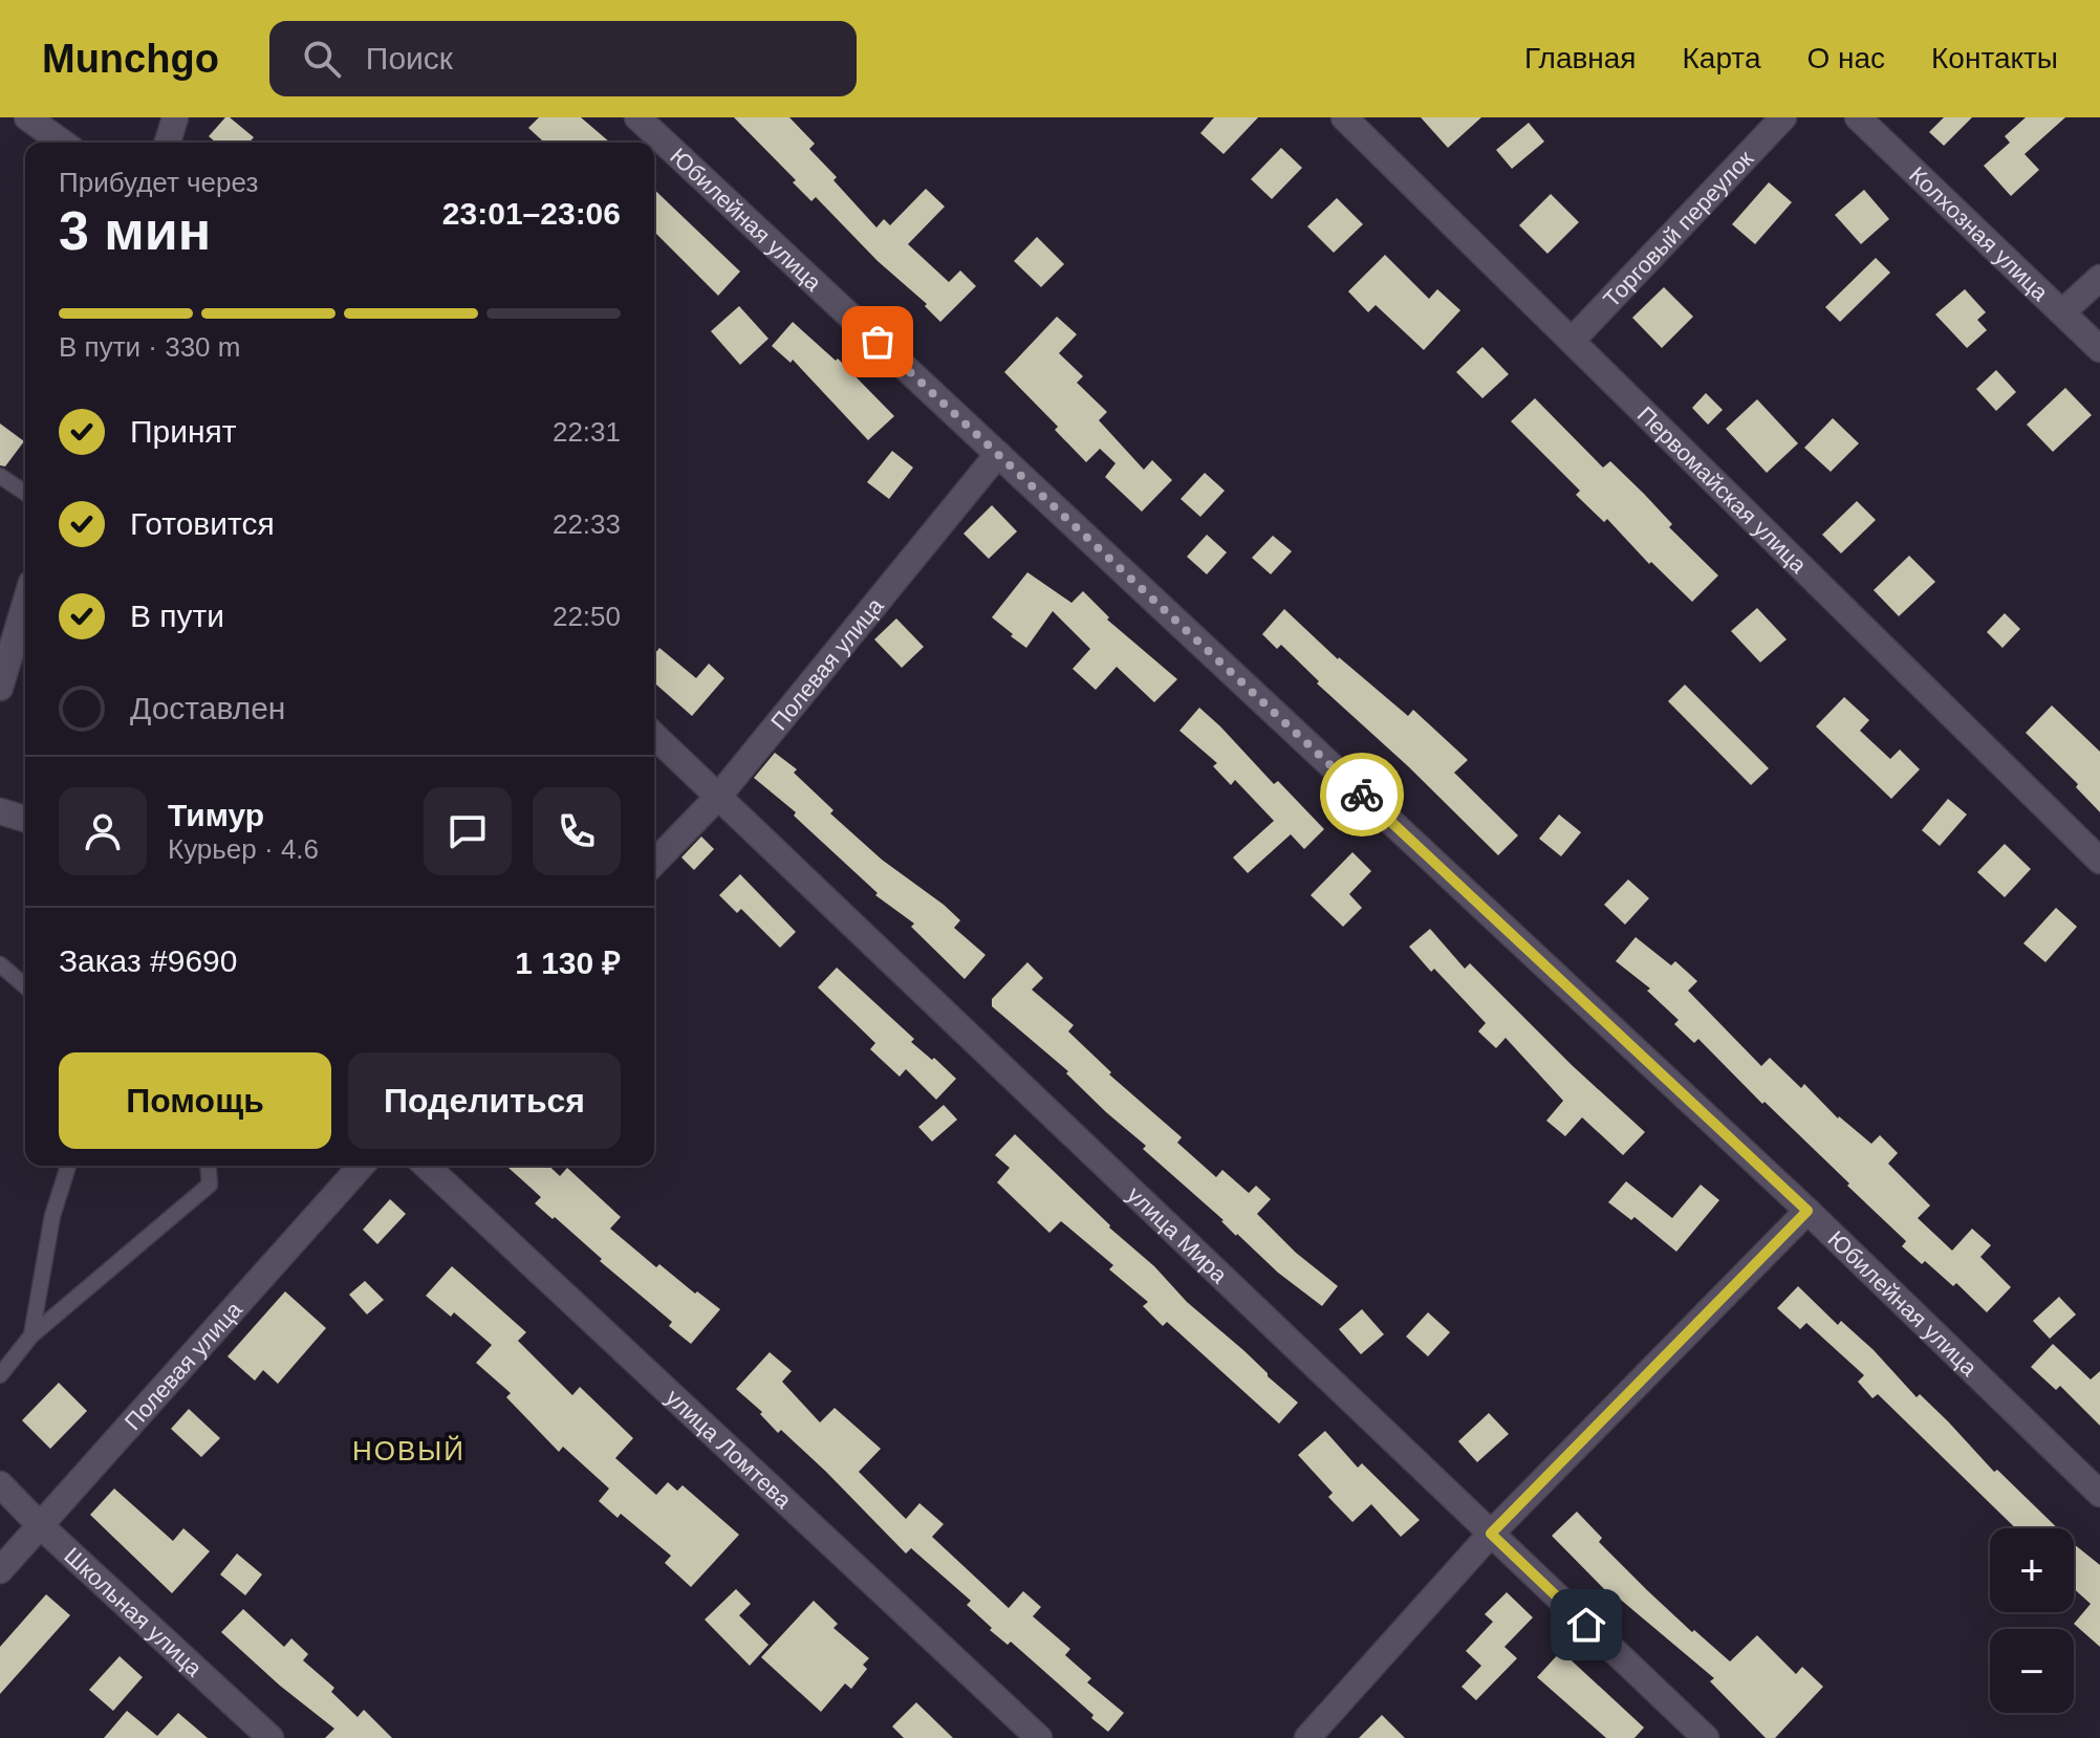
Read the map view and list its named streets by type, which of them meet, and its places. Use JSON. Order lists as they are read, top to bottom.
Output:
{
  "streets": {
    "street": [
      "Юбилейная улица",
      "Торговый переулок",
      "Колхозная улица",
      "Первомайская улица",
      "Полевая улица",
      "улица Мира",
      "улица Ломтева",
      "Школьная улица"
    ]
  },
  "crossings": [
    ["Юбилейная улица", "Полевая улица"],
    ["Торговый переулок", "Первомайская улица"],
    ["Полевая улица", "улица Мира"],
    ["Полевая улица", "Школьная улица"]
  ],
  "districts": ["НОВЫЙ"],
  "page": {
    "header": "Munchgo",
    "search": "Поиск",
    "nav": [
      "Главная",
      "Карта",
      "О нас",
      "Контакты"
    ],
    "heading": ["3 мин", "Прибудет через", "23:01–23:06"],
    "panel": [
      "Тимур",
      "Курьер · 4.6",
      "Заказ #9690",
      "1 130 ₽"
    ],
    "bar": "В пути · 330 m",
    "list": [
      ["Принят", "22:31"],
      ["Готовится", "22:33"],
      ["В пути", "22:50"],
      "Доставлен"
    ],
    "buttons": ["Помощь", "Поделиться"],
    "map_buttons": ["+", "−"]
  }
}
